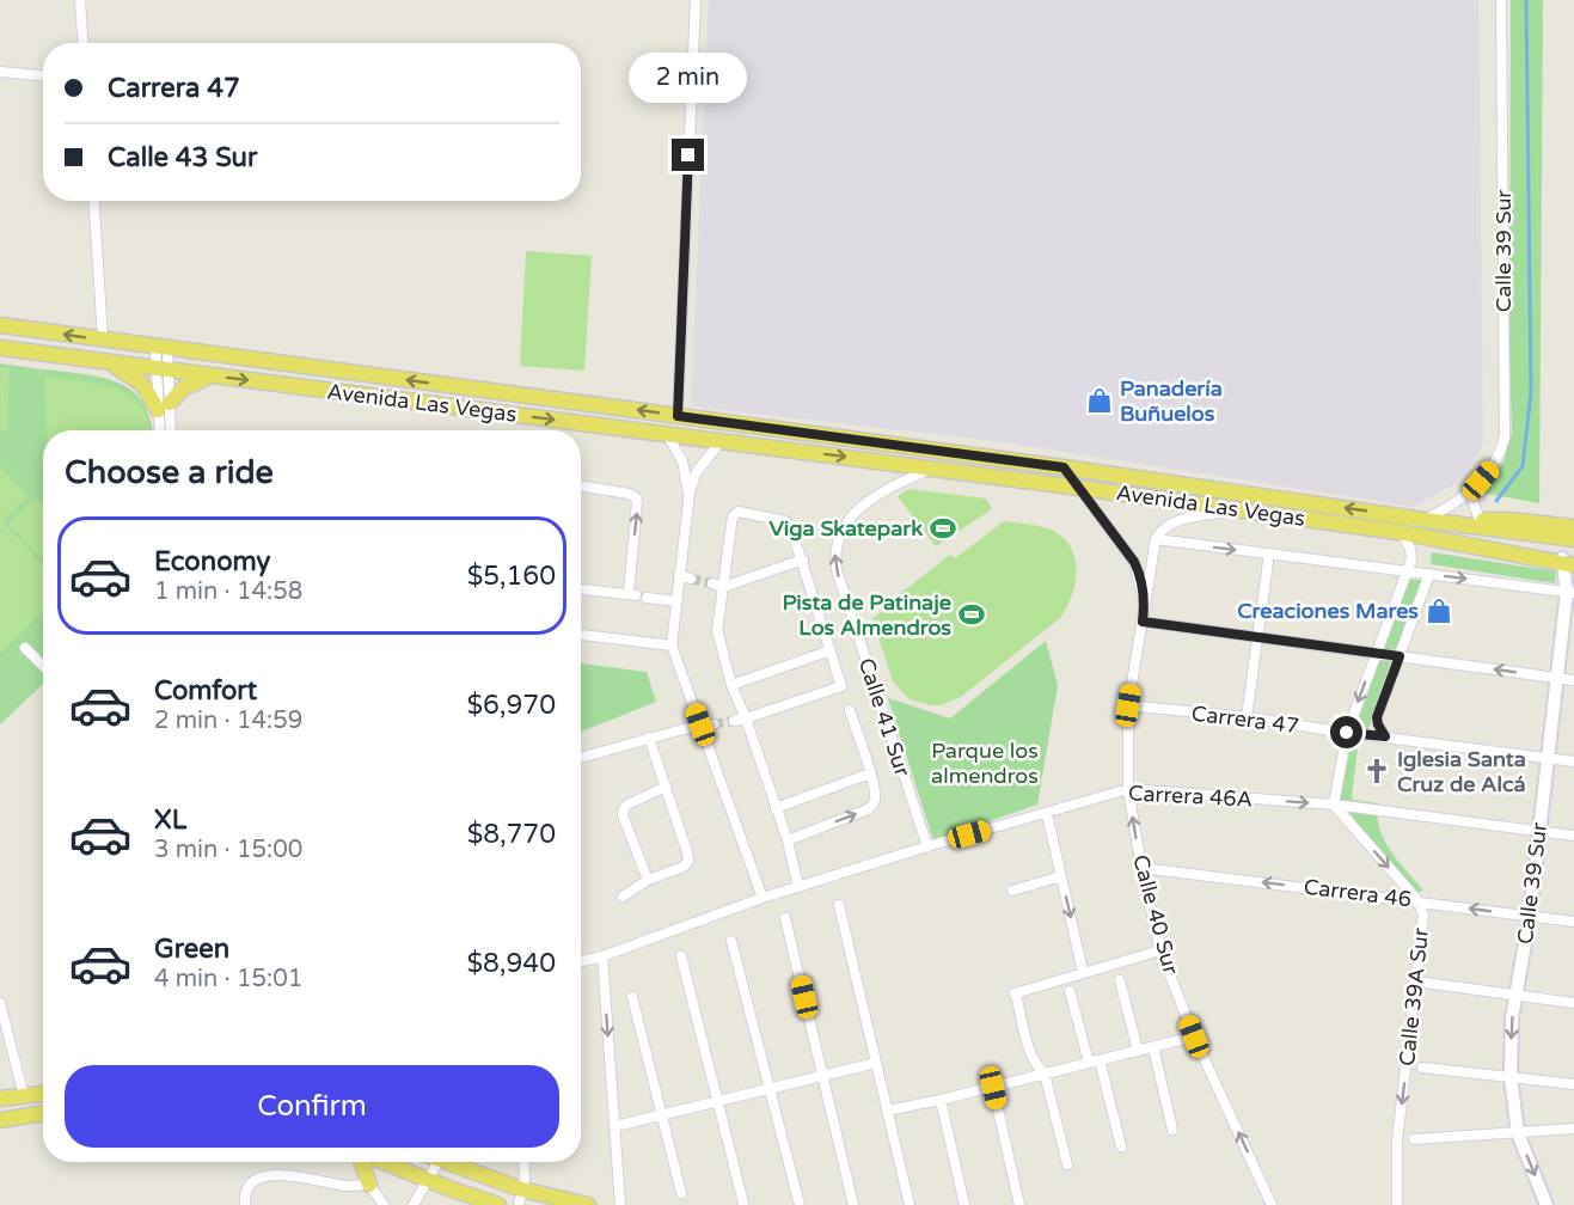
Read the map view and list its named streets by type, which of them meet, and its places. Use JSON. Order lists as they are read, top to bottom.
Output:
{
  "streets": {
    "main road": ["Avenida Las Vegas"],
    "street": [
      "Calle 39 Sur",
      "Calle 41 Sur",
      "Carrera 47",
      "Carrera 46A",
      "Carrera 46",
      "Calle 40 Sur",
      "Calle 39A Sur"
    ]
  },
  "crossings": [
    ["Calle 39 Sur", "Avenida Las Vegas"],
    ["Calle 39 Sur", "Carrera 47"],
    ["Calle 39 Sur", "Carrera 46A"],
    ["Calle 39 Sur", "Carrera 46"],
    ["Avenida Las Vegas", "Calle 41 Sur"],
    ["Avenida Las Vegas", "Calle 40 Sur"],
    ["Calle 41 Sur", "Carrera 46A"],
    ["Carrera 47", "Calle 40 Sur"],
    ["Carrera 46A", "Calle 40 Sur"],
    ["Carrera 46A", "Calle 39A Sur"],
    ["Carrera 46", "Calle 40 Sur"],
    ["Carrera 46", "Calle 39A Sur"]
  ],
  "one_way": ["Carrera 46", "Calle 39A Sur"],
  "parks": ["Parque los almendros"],
  "places": {
    "shop": ["Panadería Buñuelos", "Creaciones Mares"],
    "sports": ["Viga Skatepark", "Pista de Patinaje Los Almendros"],
    "church": ["Iglesia Santa Cruz de Alcá"]
  },
  "page": {
    "banner": ["Carrera 47", "Calle 43 Sur"],
    "bubble": "2 min",
    "heading": "Choose a ride",
    "list": [
      {
        "name": "Economy",
        "note": "1 min · 14:58",
        "value": "$5,160"
      },
      {
        "name": "Comfort",
        "note": "2 min · 14:59",
        "value": "$6,970"
      },
      {
        "name": "XL",
        "note": "3 min · 15:00",
        "value": "$8,770"
      },
      {
        "name": "Green",
        "note": "4 min · 15:01",
        "value": "$8,940"
      }
    ],
    "buttons": "Confirm"
  }
}
